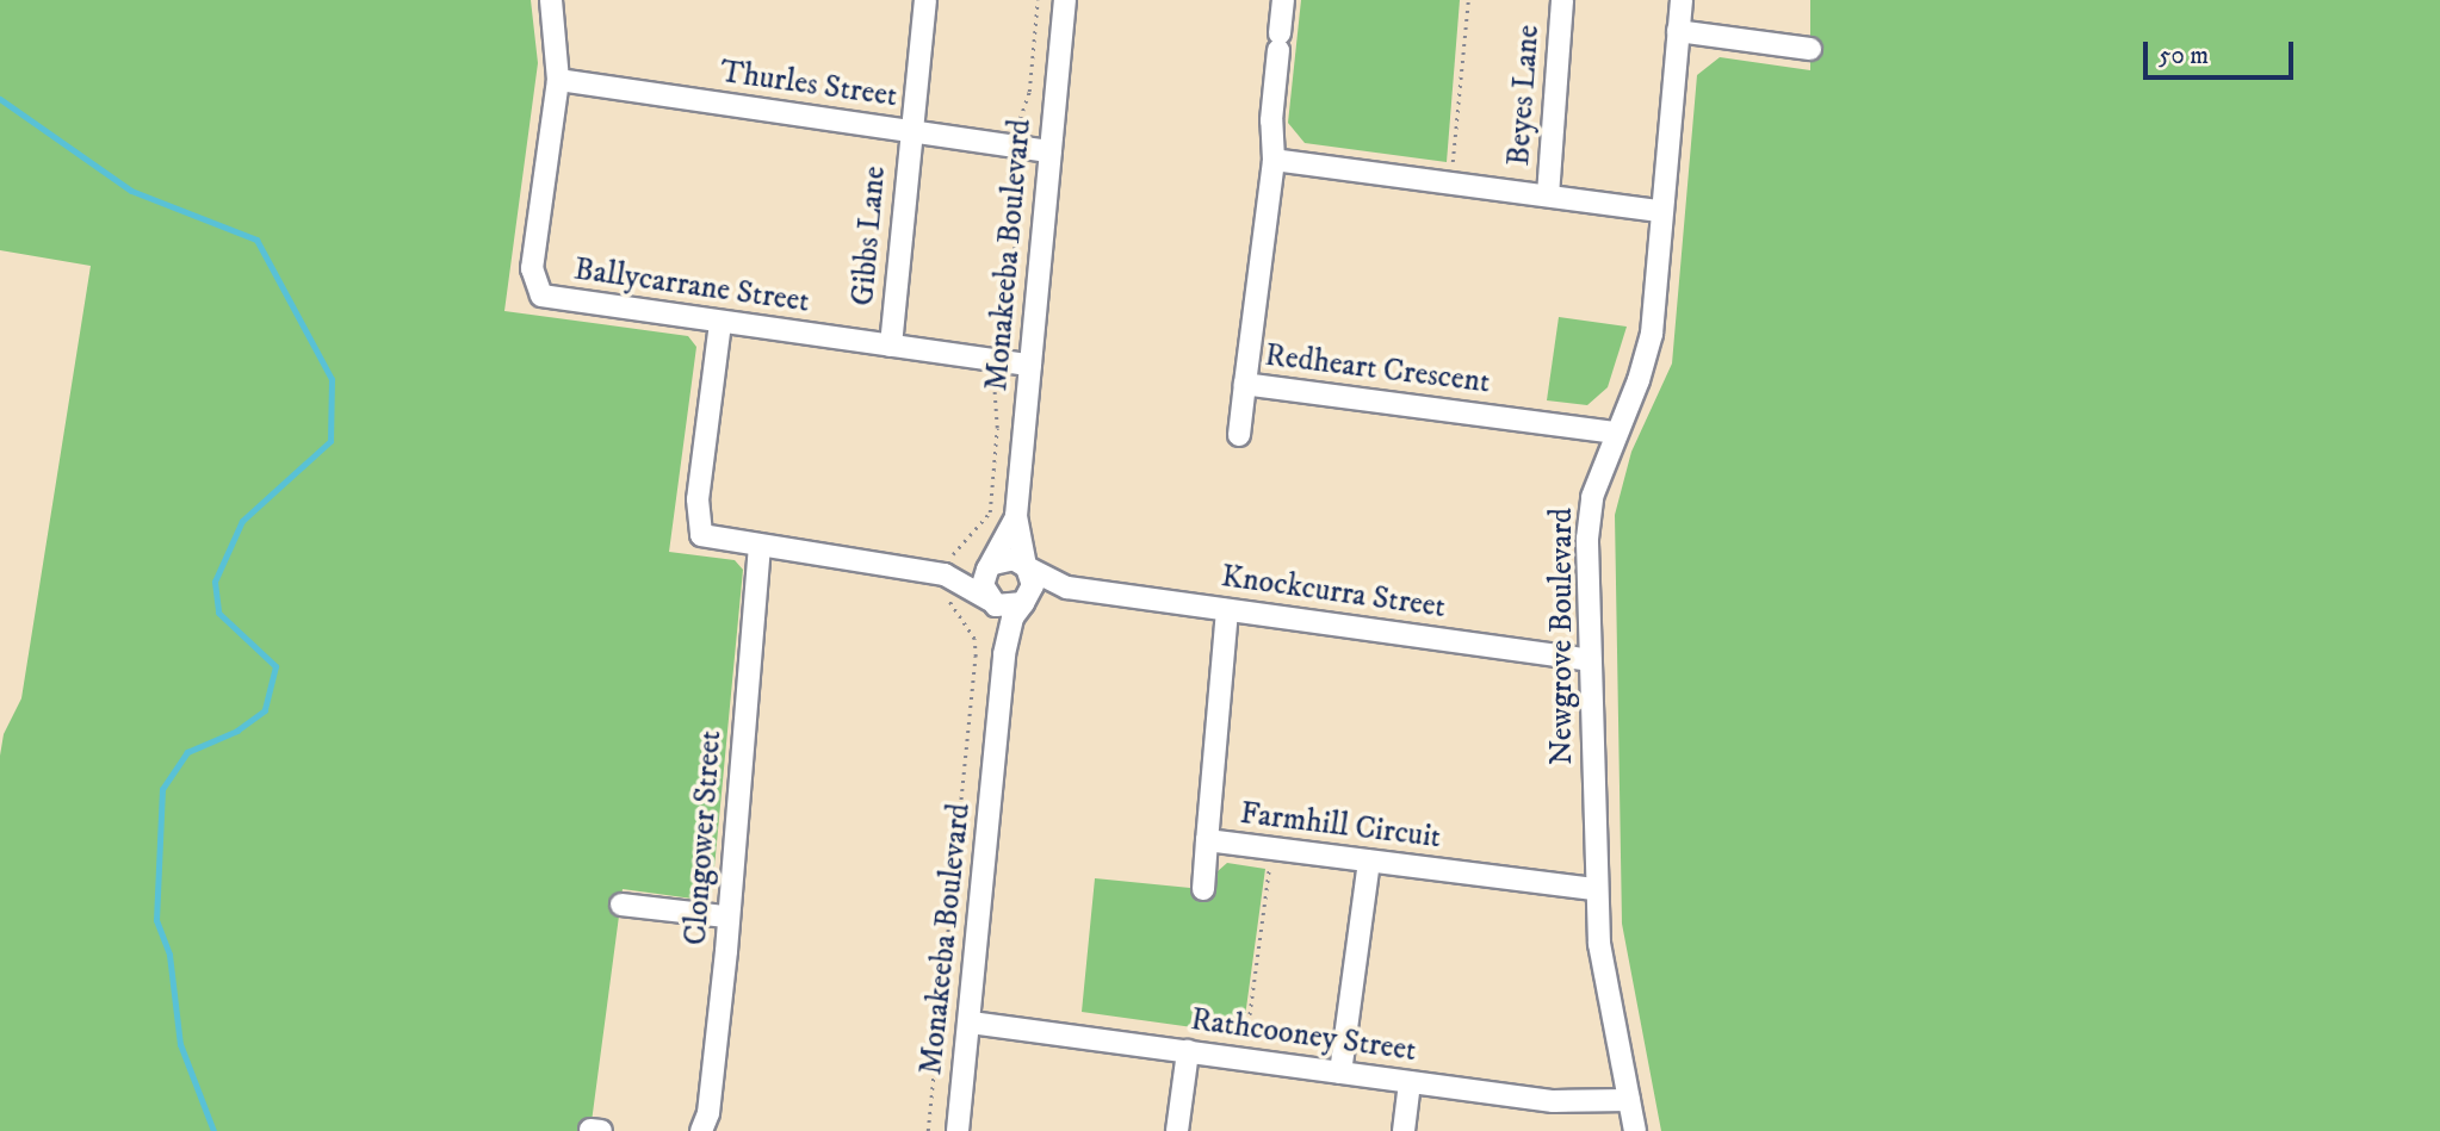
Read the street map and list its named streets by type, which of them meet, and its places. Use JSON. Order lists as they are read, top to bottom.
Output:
{
  "streets": {
    "street": [
      "Thurles Street",
      "Beyes Lane",
      "Gibbs Lane",
      "Monakeeba Boulevard",
      "Ballycarrane Street",
      "Redheart Crescent",
      "Knockcurra Street",
      "Newgrove Boulevard",
      "Farmhill Circuit",
      "Clongower Street",
      "Rathcooney Street"
    ]
  },
  "crossings": [
    ["Thurles Street", "Gibbs Lane"],
    ["Thurles Street", "Monakeeba Boulevard"],
    ["Thurles Street", "Ballycarrane Street"],
    ["Gibbs Lane", "Ballycarrane Street"],
    ["Monakeeba Boulevard", "Ballycarrane Street"],
    ["Monakeeba Boulevard", "Knockcurra Street"],
    ["Monakeeba Boulevard", "Rathcooney Street"],
    ["Redheart Crescent", "Newgrove Boulevard"],
    ["Knockcurra Street", "Newgrove Boulevard"],
    ["Knockcurra Street", "Farmhill Circuit"],
    ["Newgrove Boulevard", "Farmhill Circuit"],
    ["Newgrove Boulevard", "Rathcooney Street"]
  ],
  "scale_bar": "50 m"
}
